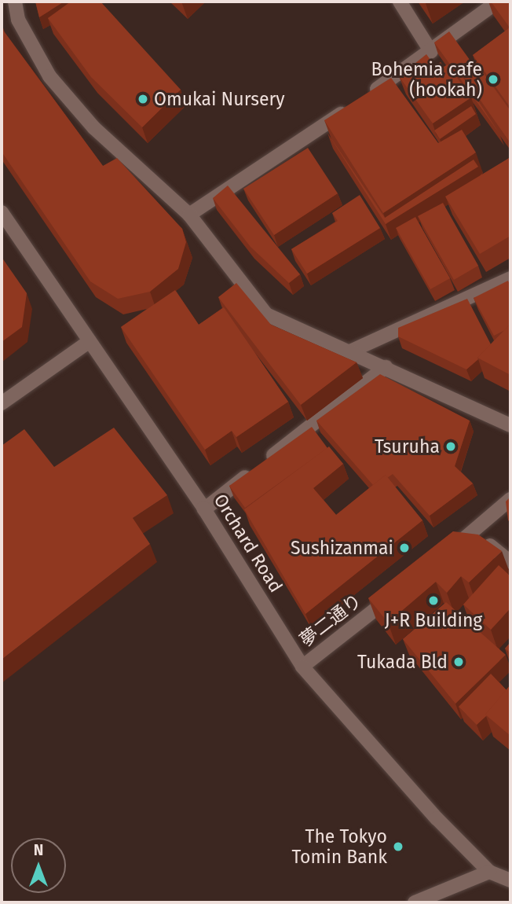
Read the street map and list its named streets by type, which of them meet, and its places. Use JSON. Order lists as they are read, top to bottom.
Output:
{
  "streets": {
    "street": ["Orchard Road", "夢二通り"]
  },
  "crossings": [
    ["Orchard Road", "夢二通り"]
  ],
  "places": [
    "Bohemia cafe (hookah)",
    "Omukai Nursery",
    "Tsuruha",
    "Sushizanmai",
    "J+R Building",
    "Tukada Bld",
    "The Tokyo Tomin Bank"
  ],
  "north": "top"
}
